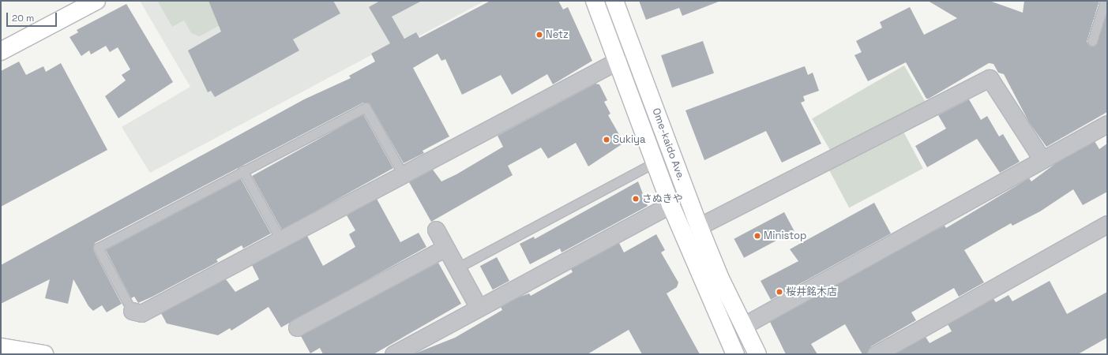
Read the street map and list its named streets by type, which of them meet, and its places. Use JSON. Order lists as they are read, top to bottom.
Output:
{
  "streets": {
    "main road": ["Ome-kaido Ave."]
  },
  "places": [
    "Netz",
    "Sukiya",
    "さぬきや",
    "Ministop",
    "桜井銘木店"
  ],
  "scale_bar": "20 m"
}
